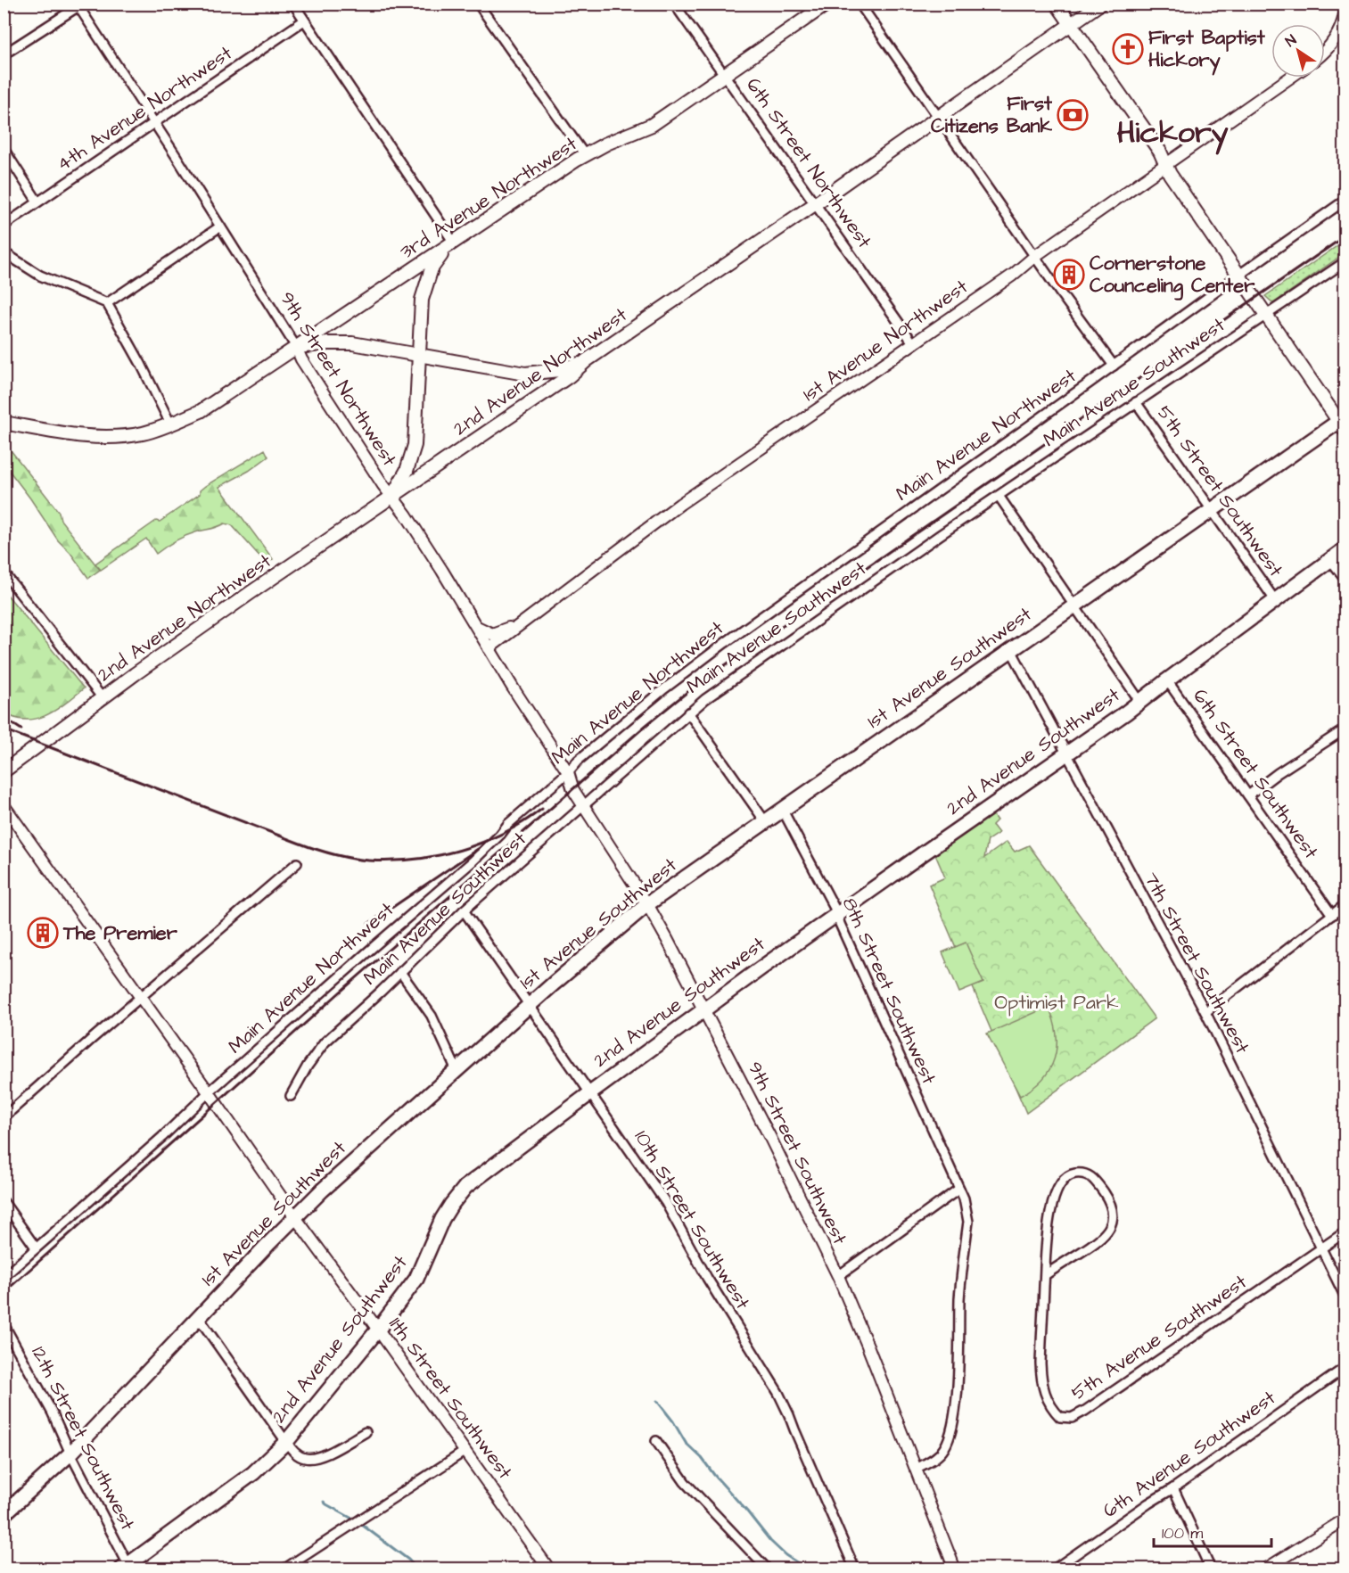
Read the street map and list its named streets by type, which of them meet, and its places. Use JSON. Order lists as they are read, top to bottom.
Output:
{
  "streets": {
    "main road": [
      "3rd Avenue Northwest",
      "2nd Avenue Northwest",
      "1st Avenue Southwest",
      "2nd Avenue Southwest"
    ],
    "street": [
      "4th Avenue Northwest",
      "6th Street Northwest",
      "1st Avenue Northwest",
      "9th Street Northwest",
      "Main Avenue Southwest",
      "Main Avenue Northwest",
      "5th Street Southwest",
      "6th Street Southwest",
      "7th Street Southwest",
      "8th Street Southwest",
      "9th Street Southwest",
      "10th Street Southwest",
      "5th Avenue Southwest",
      "11th Street Southwest",
      "12th Street Southwest",
      "6th Avenue Southwest"
    ]
  },
  "crossings": [
    ["4th Avenue Northwest", "9th Street Northwest"],
    ["6th Street Northwest", "3rd Avenue Northwest"],
    ["6th Street Northwest", "1st Avenue Northwest"],
    ["6th Street Northwest", "2nd Avenue Northwest"],
    ["3rd Avenue Northwest", "9th Street Northwest"],
    ["1st Avenue Northwest", "9th Street Northwest"],
    ["2nd Avenue Northwest", "9th Street Northwest"],
    ["9th Street Northwest", "Main Avenue Northwest"],
    ["9th Street Northwest", "9th Street Southwest"],
    ["Main Avenue Southwest", "5th Street Southwest"],
    ["Main Avenue Southwest", "9th Street Southwest"],
    ["Main Avenue Southwest", "10th Street Southwest"],
    ["Main Avenue Northwest", "9th Street Southwest"],
    ["Main Avenue Northwest", "11th Street Southwest"],
    ["5th Street Southwest", "1st Avenue Southwest"],
    ["5th Street Southwest", "2nd Avenue Southwest"],
    ["1st Avenue Southwest", "7th Street Southwest"],
    ["1st Avenue Southwest", "8th Street Southwest"],
    ["1st Avenue Southwest", "9th Street Southwest"],
    ["1st Avenue Southwest", "10th Street Southwest"],
    ["1st Avenue Southwest", "11th Street Southwest"],
    ["1st Avenue Southwest", "12th Street Southwest"],
    ["2nd Avenue Southwest", "6th Street Southwest"],
    ["2nd Avenue Southwest", "7th Street Southwest"],
    ["2nd Avenue Southwest", "8th Street Southwest"],
    ["2nd Avenue Southwest", "9th Street Southwest"],
    ["2nd Avenue Southwest", "10th Street Southwest"],
    ["2nd Avenue Southwest", "11th Street Southwest"],
    ["2nd Avenue Southwest", "12th Street Southwest"],
    ["7th Street Southwest", "5th Avenue Southwest"],
    ["8th Street Southwest", "9th Street Southwest"]
  ],
  "districts": ["Hickory"],
  "parks": ["Optimist Park"],
  "places": {
    "church": ["First Baptist Hickory"],
    "bank": ["First Citizens Bank"],
    "building": ["Cornerstone Counceling Center", "The Premier"]
  },
  "scale_bar": "100 m",
  "north": "top left"
}
